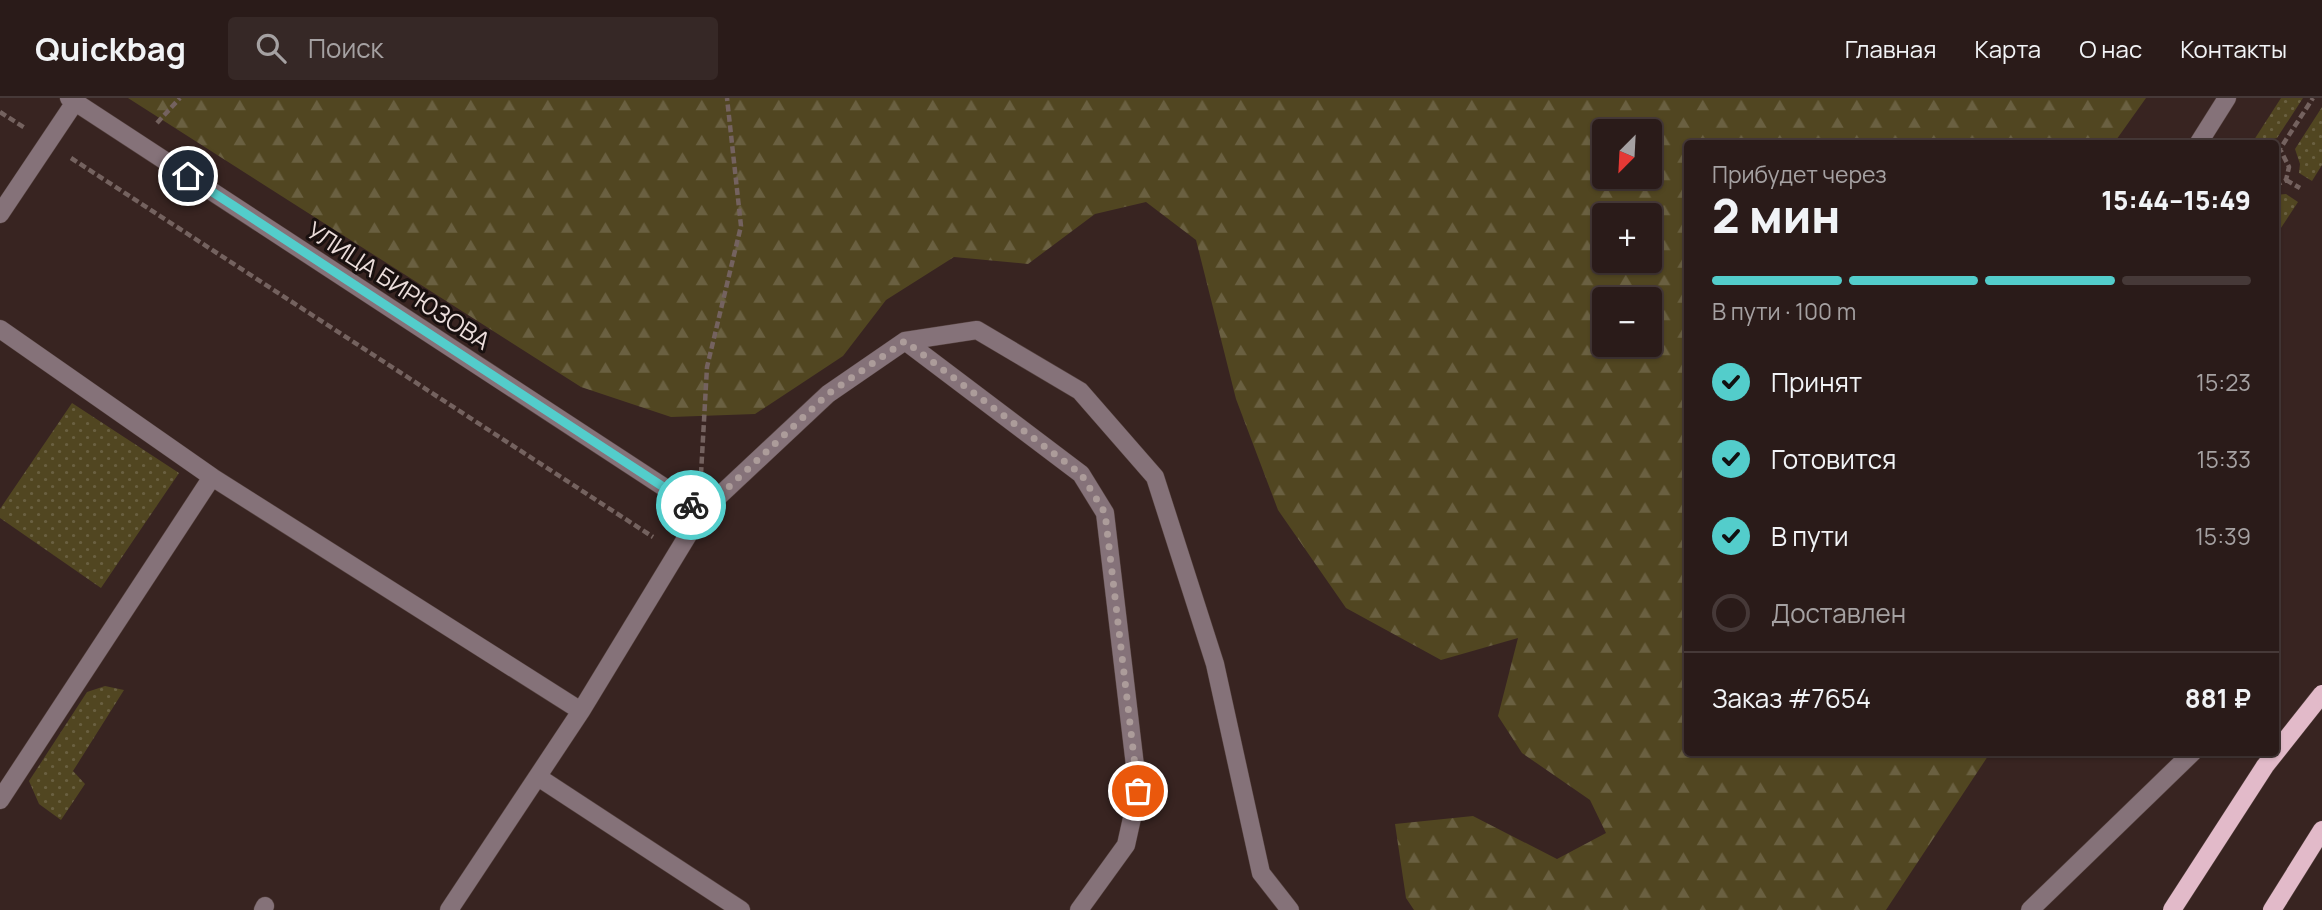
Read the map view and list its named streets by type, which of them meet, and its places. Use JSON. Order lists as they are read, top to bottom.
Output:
{
  "streets": {
    "street": ["УЛИЦА БИРЮЗОВА"]
  },
  "north": "bottom left",
  "page": {
    "header": "Quickbag",
    "search": "Поиск",
    "nav": [
      "Главная",
      "Карта",
      "О нас",
      "Контакты"
    ],
    "map_buttons": ["+", "−"],
    "heading": ["2 мин", "Прибудет через", "15:44–15:49"],
    "panel": ["Заказ #7654", "881 ₽"],
    "bar": "В пути · 100 m",
    "list": [
      ["Принят", "15:23"],
      ["Готовится", "15:33"],
      ["В пути", "15:39"],
      "Доставлен"
    ]
  }
}
